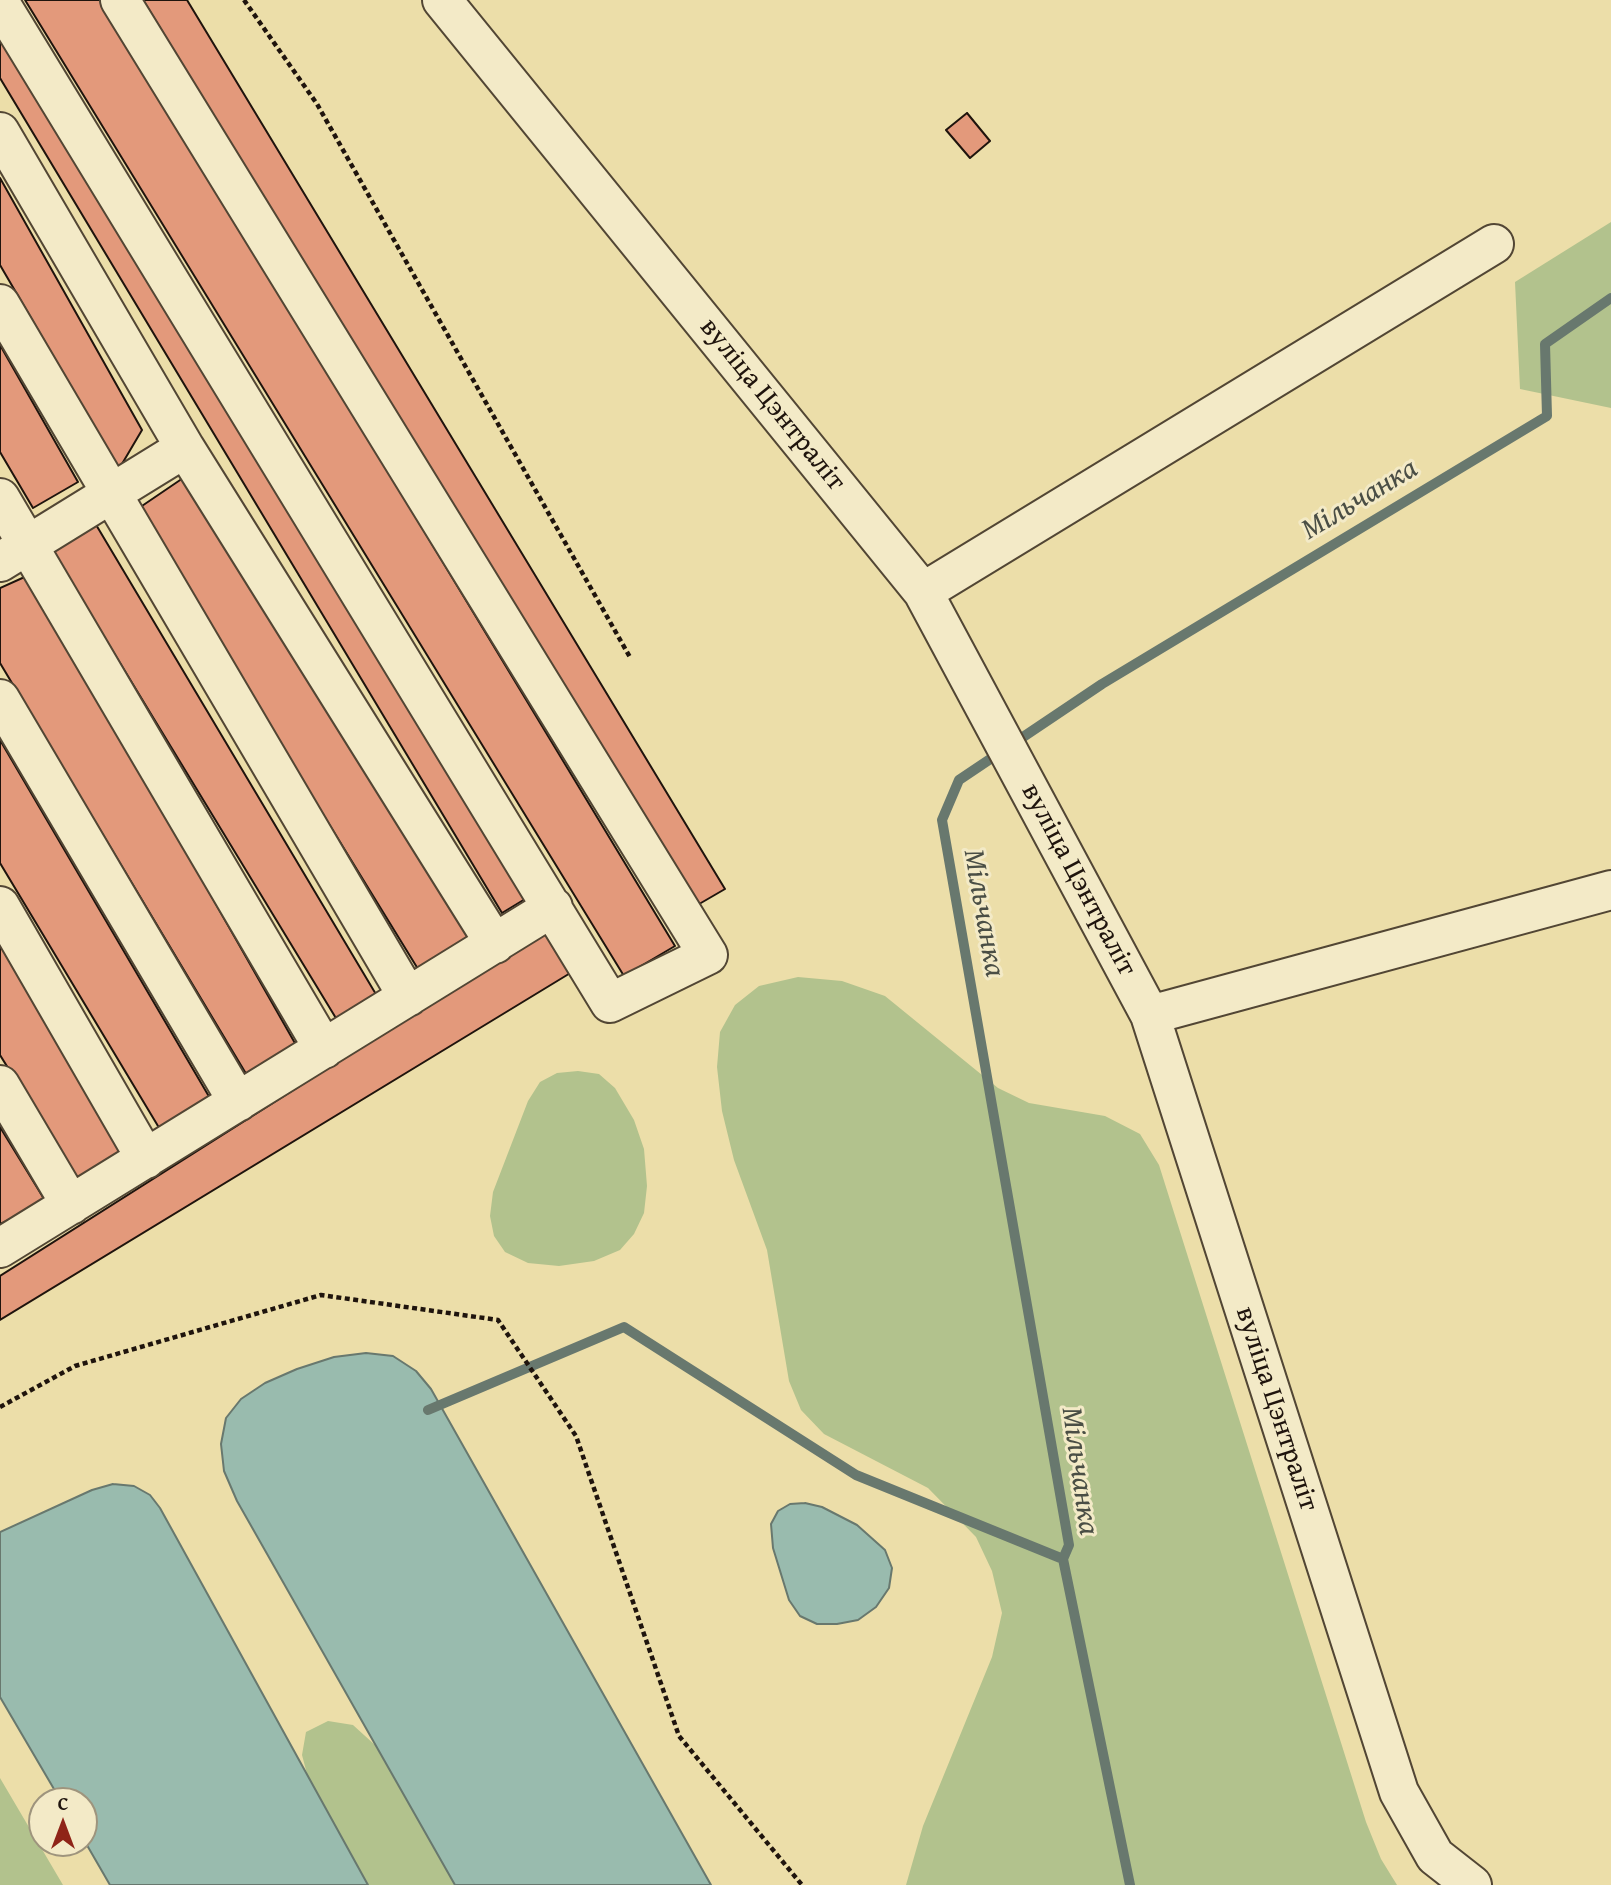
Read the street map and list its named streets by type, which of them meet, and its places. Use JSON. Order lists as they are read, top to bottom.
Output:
{
  "streets": {
    "street": ["вуліца Цэнтраліт"]
  },
  "water": ["Мільчанка"],
  "north": "top"
}
